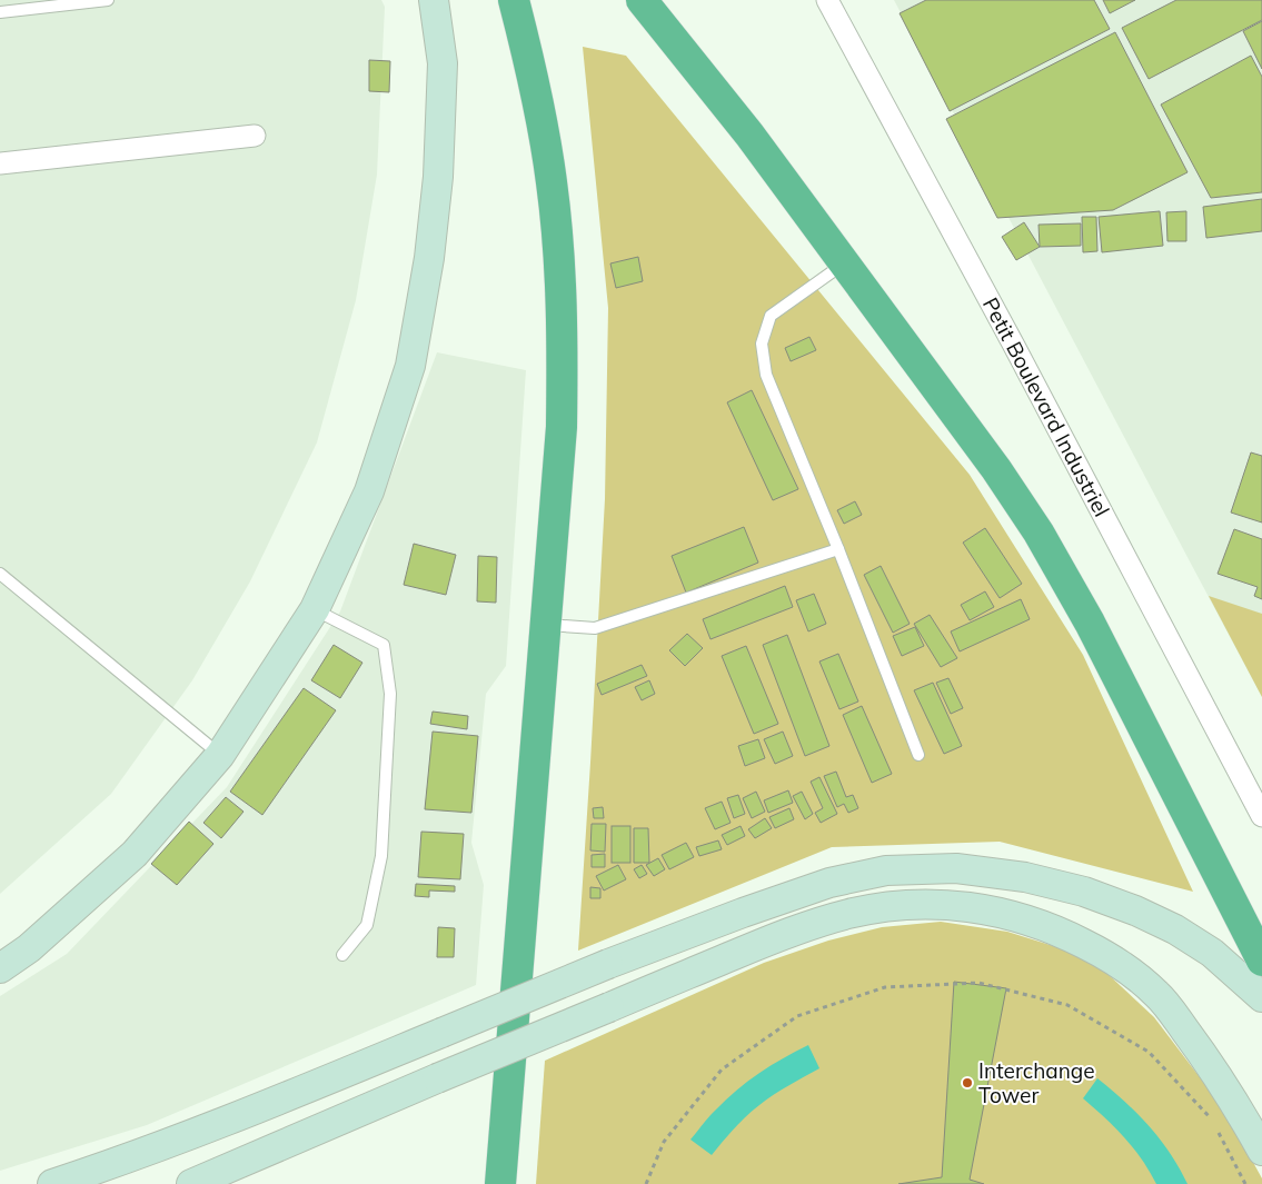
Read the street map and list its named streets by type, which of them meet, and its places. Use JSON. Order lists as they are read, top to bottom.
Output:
{
  "streets": {
    "street": ["Petit Boulevard Industriel"]
  },
  "places": ["Interchange Tower"]
}
